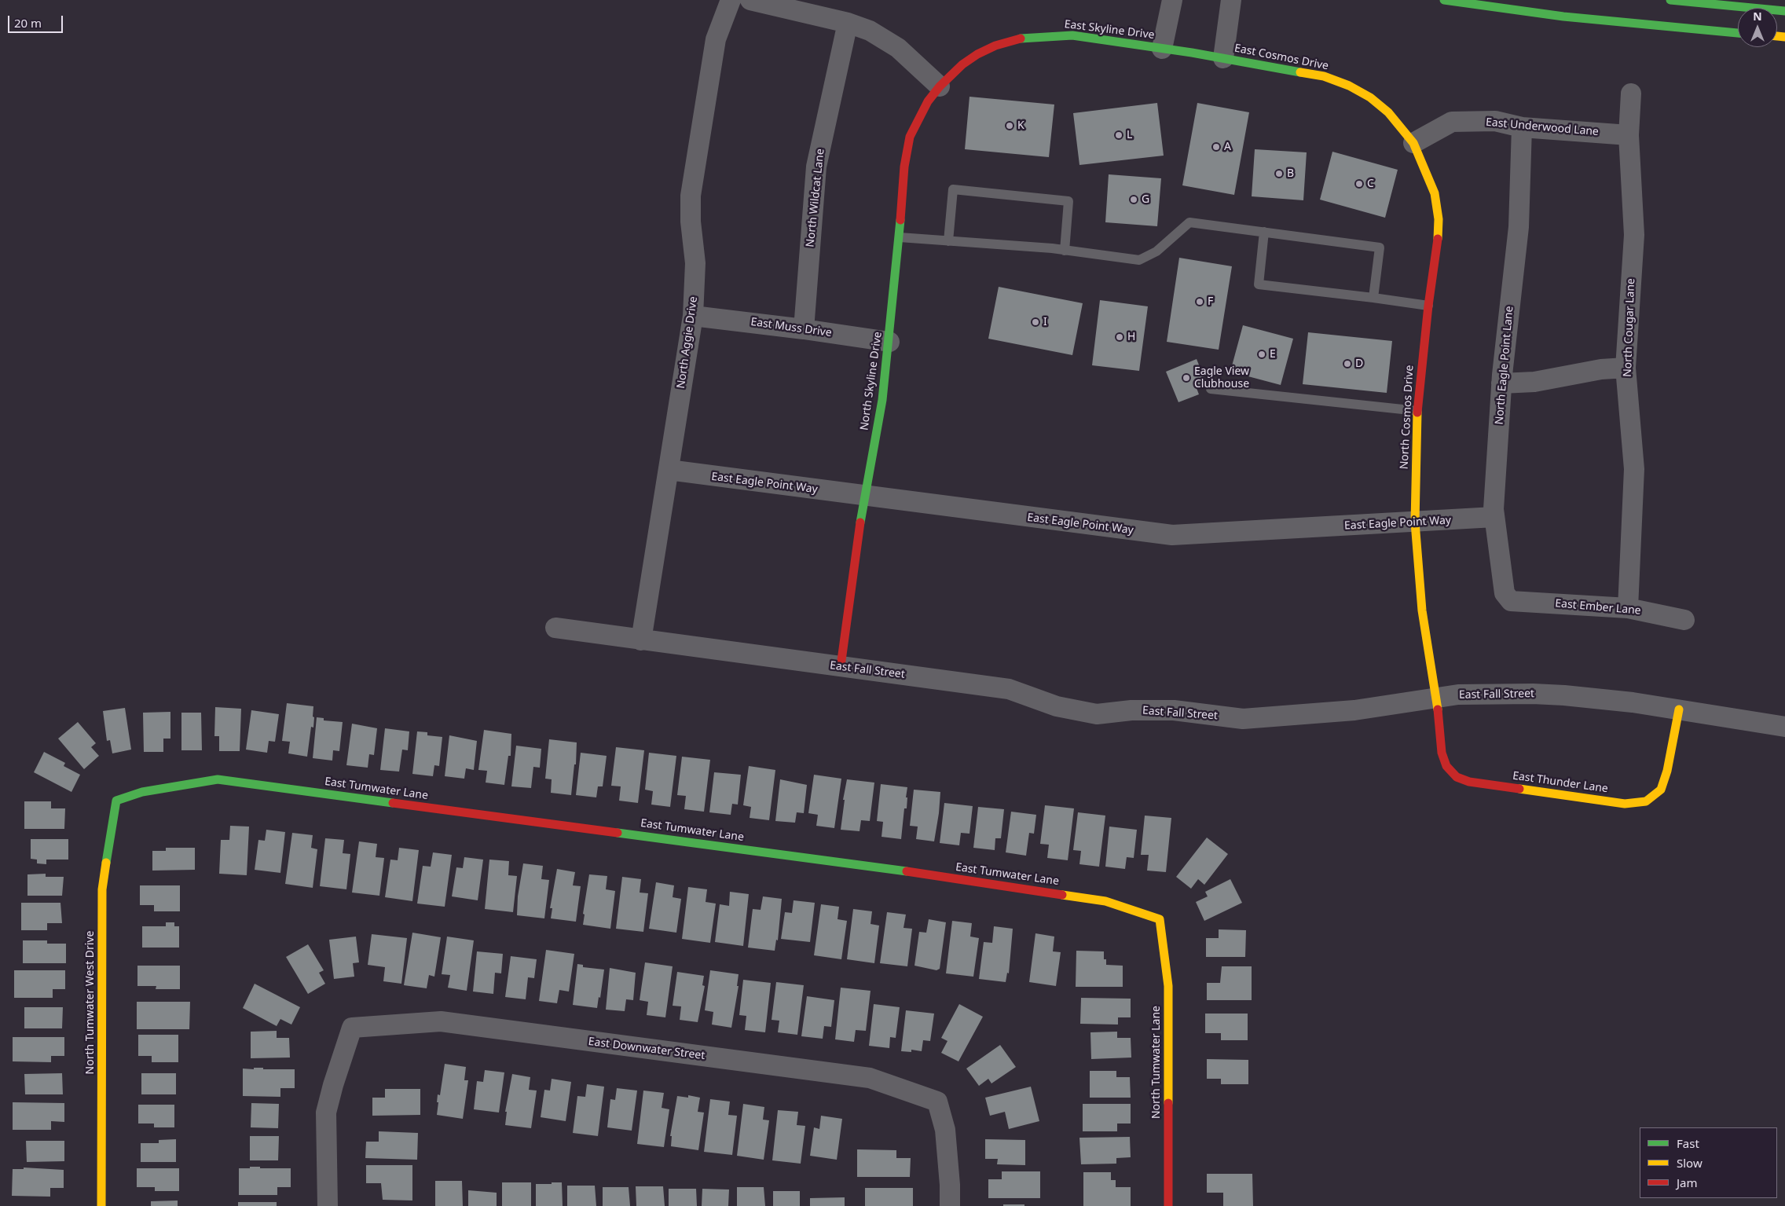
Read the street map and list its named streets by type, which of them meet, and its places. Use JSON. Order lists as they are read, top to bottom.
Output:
{
  "streets": {
    "street": [
      "East Skyline Drive",
      "East Cosmos Drive",
      "East Underwood Lane",
      "North Wildcat Lane",
      "East Muss Drive",
      "North Cougar Lane",
      "North Aggie Drive",
      "North Eagle Point Lane",
      "North Skyline Drive",
      "North Cosmos Drive",
      "East Eagle Point Way",
      "East Ember Lane",
      "East Fall Street",
      "East Thunder Lane",
      "East Tumwater Lane",
      "North Tumwater West Drive",
      "East Downwater Street",
      "North Tumwater Lane"
    ]
  },
  "crossings": [
    ["East Skyline Drive", "East Cosmos Drive"],
    ["East Skyline Drive", "North Skyline Drive"],
    ["East Cosmos Drive", "East Underwood Lane"],
    ["East Cosmos Drive", "North Cosmos Drive"],
    ["East Underwood Lane", "North Cougar Lane"],
    ["East Underwood Lane", "North Eagle Point Lane"],
    ["East Underwood Lane", "North Cosmos Drive"],
    ["North Wildcat Lane", "East Muss Drive"],
    ["East Muss Drive", "North Aggie Drive"],
    ["East Muss Drive", "North Skyline Drive"],
    ["North Cougar Lane", "East Ember Lane"],
    ["North Aggie Drive", "East Eagle Point Way"],
    ["North Aggie Drive", "East Fall Street"],
    ["North Eagle Point Lane", "East Eagle Point Way"],
    ["North Eagle Point Lane", "East Ember Lane"],
    ["North Skyline Drive", "East Eagle Point Way"],
    ["North Skyline Drive", "East Fall Street"],
    ["North Cosmos Drive", "East Eagle Point Way"],
    ["North Cosmos Drive", "East Fall Street"],
    ["North Cosmos Drive", "East Thunder Lane"],
    ["East Fall Street", "East Thunder Lane"],
    ["East Tumwater Lane", "North Tumwater West Drive"],
    ["East Tumwater Lane", "North Tumwater Lane"]
  ],
  "places": [
    "K",
    "L",
    "A",
    "B",
    "C",
    "G",
    "F",
    "I",
    "H",
    "E",
    "D",
    "Eagle View Clubhouse"
  ],
  "legend": ["Fast", "Slow", "Jam"],
  "scale_bar": "20 m",
  "north": "top"
}
